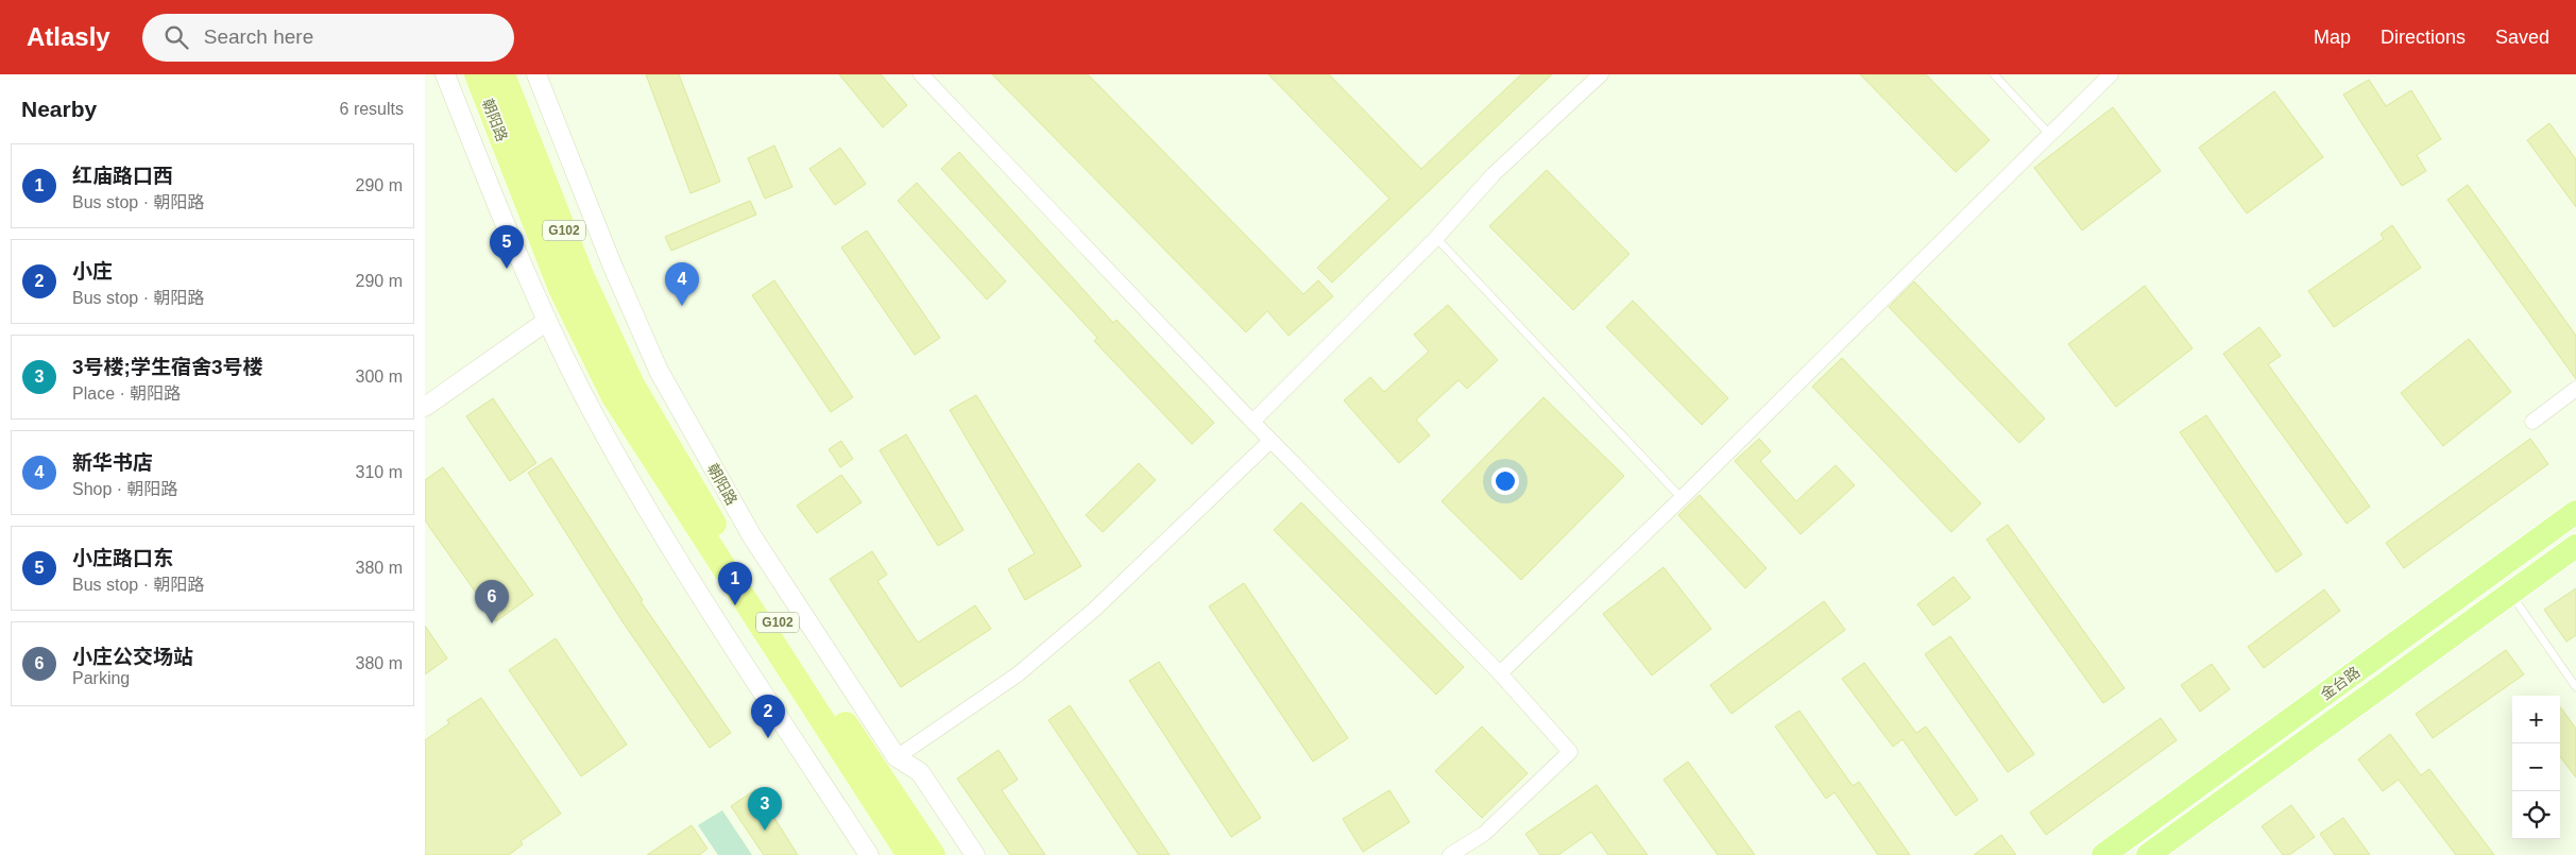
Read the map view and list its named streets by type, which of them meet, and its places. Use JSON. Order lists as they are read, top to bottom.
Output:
{
  "streets": {
    "highway": ["朝阳路", "G102"],
    "main road": ["金台路"]
  },
  "page": {
    "header": "Atlasly",
    "search": "Search here",
    "nav": ["Map", "Directions", "Saved"],
    "heading": ["Nearby", "6 results"],
    "list": [
      {
        "mark": "1",
        "name": "红庙路口西",
        "note": "Bus stop · 朝阳路",
        "value": "290 m"
      },
      {
        "mark": "2",
        "name": "小庄",
        "note": "Bus stop · 朝阳路",
        "value": "290 m"
      },
      {
        "mark": "3",
        "name": "3号楼;学生宿舍3号楼",
        "note": "Place · 朝阳路",
        "value": "300 m"
      },
      {
        "mark": "4",
        "name": "新华书店",
        "note": "Shop · 朝阳路",
        "value": "310 m"
      },
      {
        "mark": "5",
        "name": "小庄路口东",
        "note": "Bus stop · 朝阳路",
        "value": "380 m"
      },
      {
        "mark": "6",
        "name": "小庄公交场站",
        "note": "Parking",
        "value": "380 m"
      }
    ],
    "pins": [
      "5",
      "4",
      "1",
      "6",
      "2",
      "3"
    ],
    "map_buttons": ["+", "−"]
  }
}
